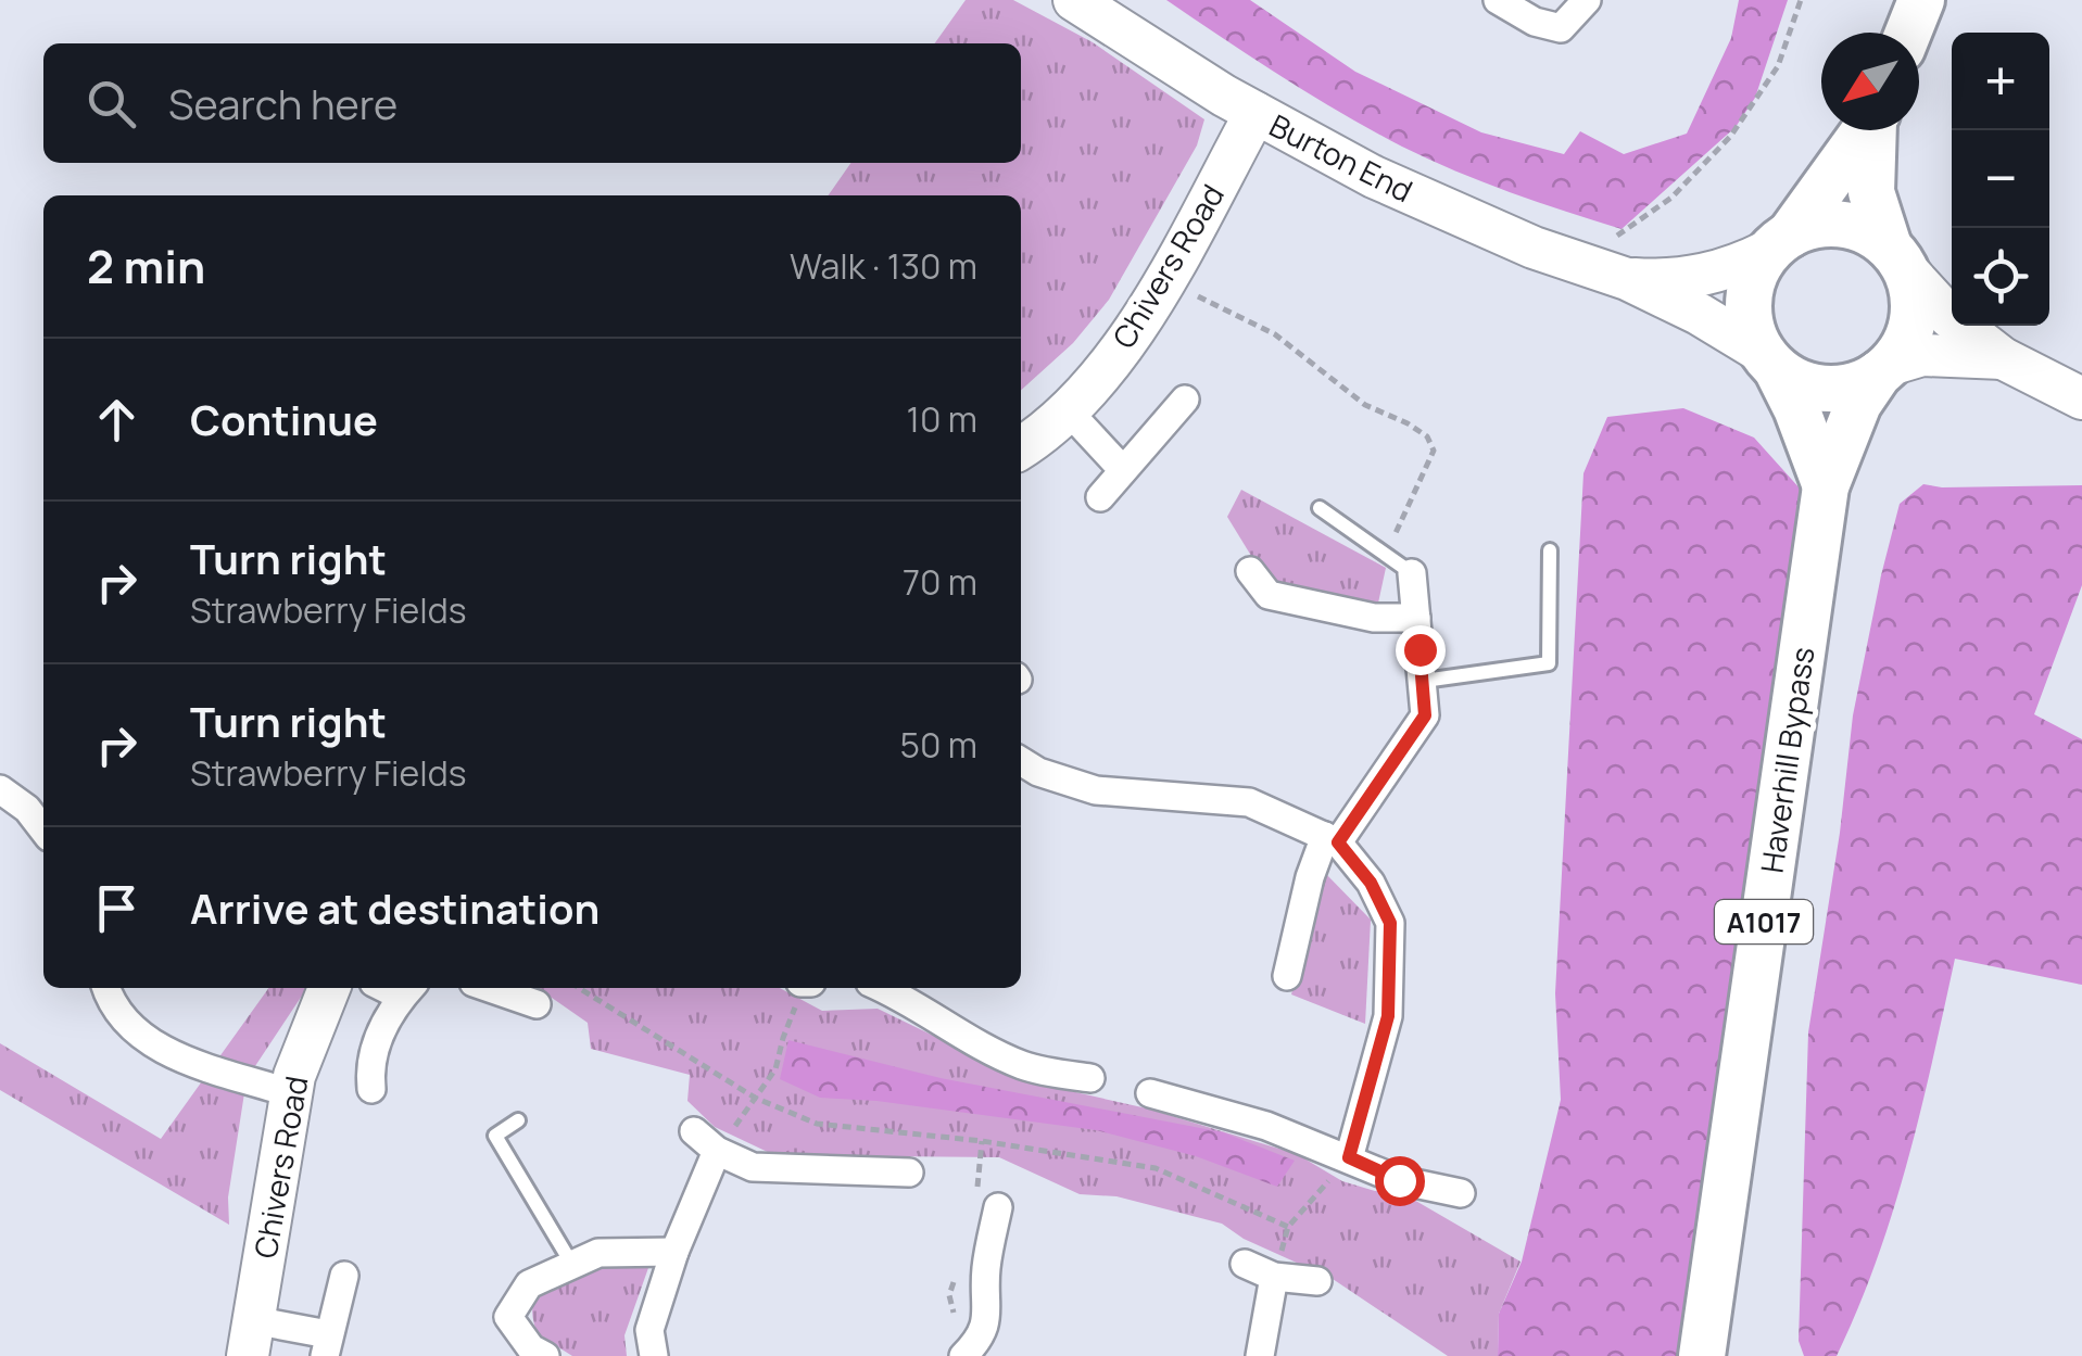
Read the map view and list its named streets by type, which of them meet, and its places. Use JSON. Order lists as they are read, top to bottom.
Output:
{
  "streets": {
    "main road": ["Haverhill Bypass", "A1017"],
    "street": ["Burton End", "Chivers Road"]
  },
  "crossings": [
    ["Burton End", "Chivers Road"],
    ["Burton End", "Haverhill Bypass"]
  ],
  "north": "bottom left",
  "page": {
    "map_buttons": ["+", "−"],
    "search": "Search here",
    "heading": ["2 min", "Walk · 130 m"],
    "list": [
      ["Continue", "10 m"],
      ["Turn right", "Strawberry Fields", "70 m"],
      ["Turn right", "Strawberry Fields", "50 m"],
      "Arrive at destination"
    ]
  }
}
